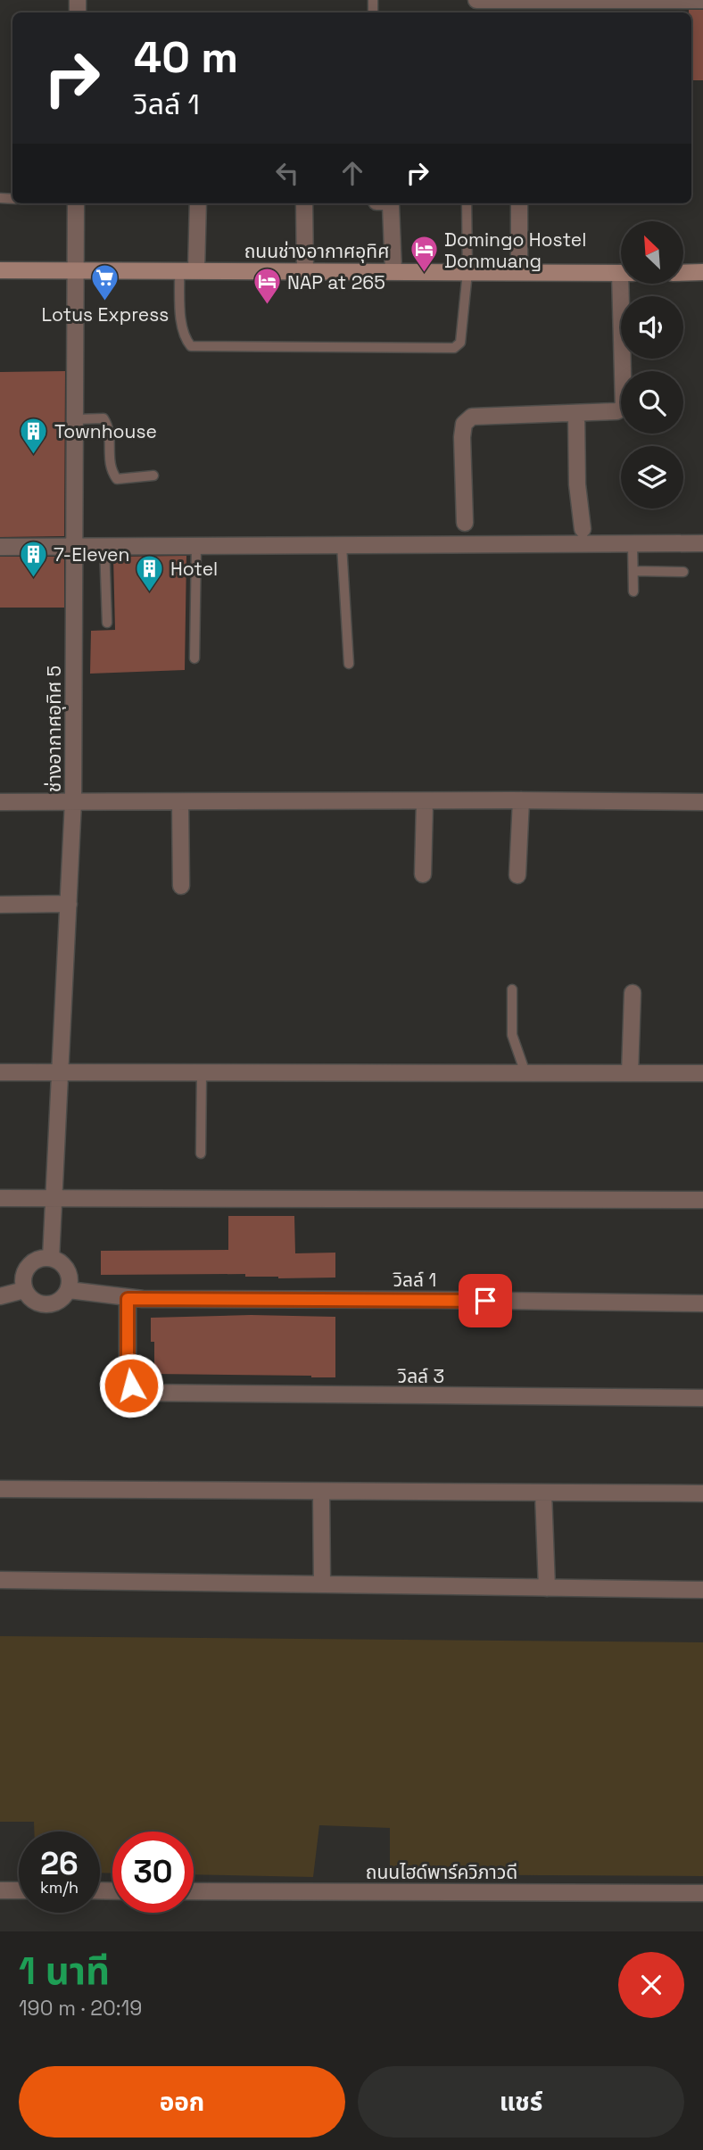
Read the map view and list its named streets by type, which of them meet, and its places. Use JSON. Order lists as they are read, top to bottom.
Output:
{
  "streets": {
    "street": [
      "ถนนช่างอากาศอุทิศ",
      "ช่างอากาศอุทิศ 5",
      "วิลล์ 1",
      "วิลล์ 3",
      "ถนนไฮด์พาร์ควิภาวดี"
    ]
  },
  "crossings": [
    ["ถนนช่างอากาศอุทิศ", "ช่างอากาศอุทิศ 5"],
    ["ช่างอากาศอุทิศ 5", "วิลล์ 1"],
    ["วิลล์ 1", "วิลล์ 3"]
  ],
  "places": {
    "hotel": ["Domingo Hostel Donmuang", "NAP at 265"],
    "supermarket": ["Lotus Express"],
    "building": ["Townhouse", "7-Eleven", "Hotel"]
  },
  "north": "top left",
  "page": {
    "turn": ["40 m", "วิลล์ 1"],
    "speed": "26 km/h",
    "limit": "30",
    "heading": ["1 นาที", "190 m · 20:19"],
    "buttons": ["ออก", "แชร์"]
  }
}
